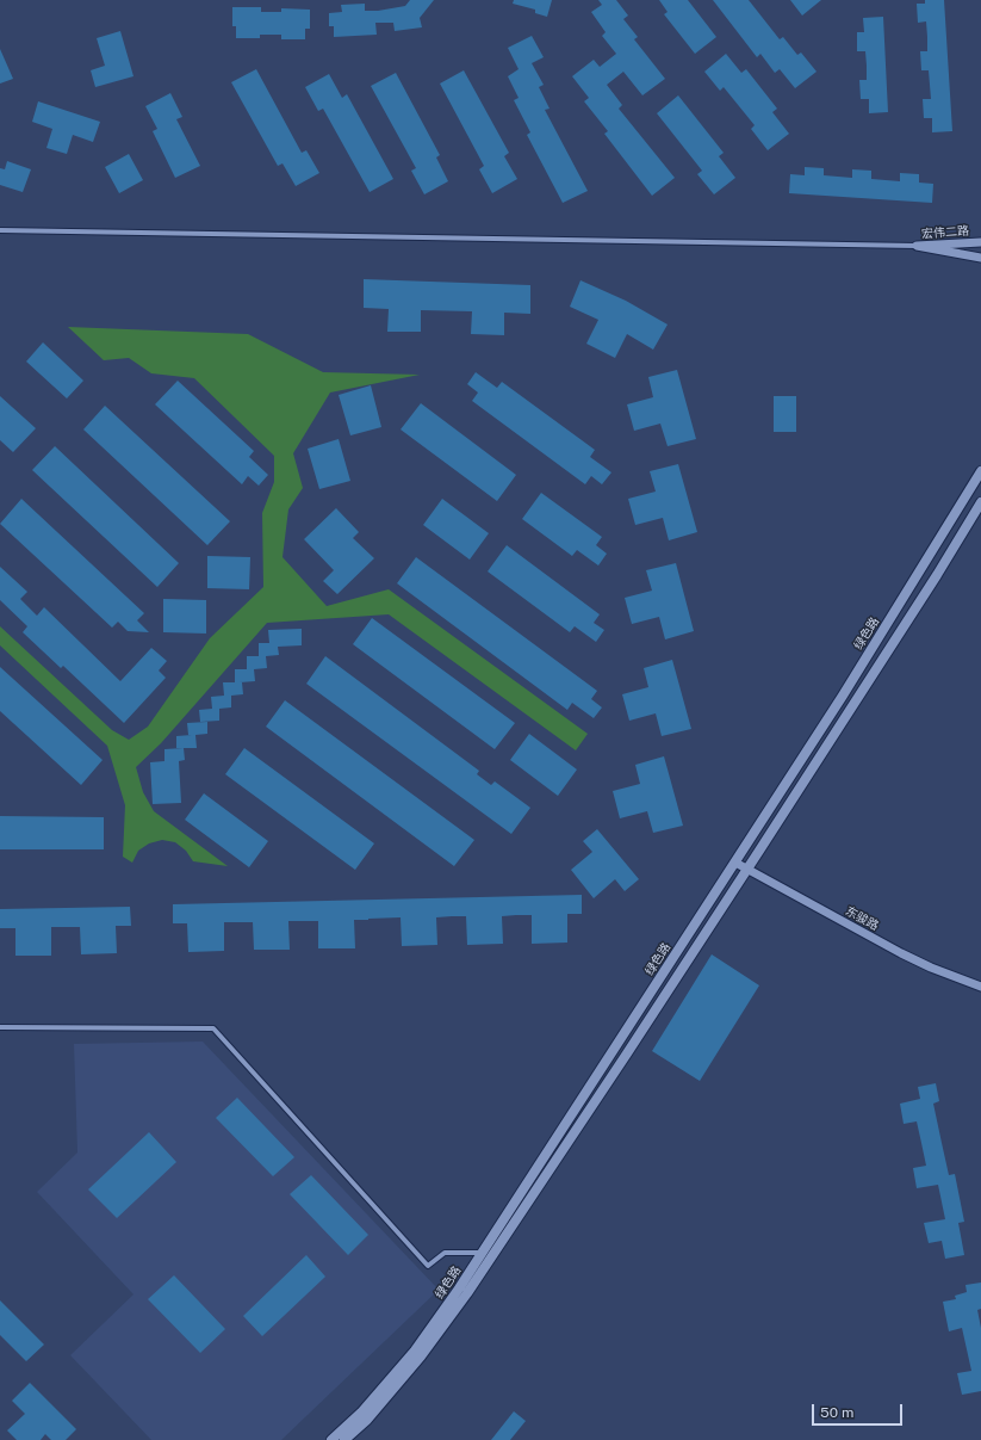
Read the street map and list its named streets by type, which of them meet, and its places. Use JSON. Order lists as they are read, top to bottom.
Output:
{
  "streets": {
    "main road": ["绿色路"],
    "street": ["宏伟二路", "东骏路"]
  },
  "crossings": [
    ["绿色路", "东骏路"]
  ],
  "scale_bar": "50 m"
}
